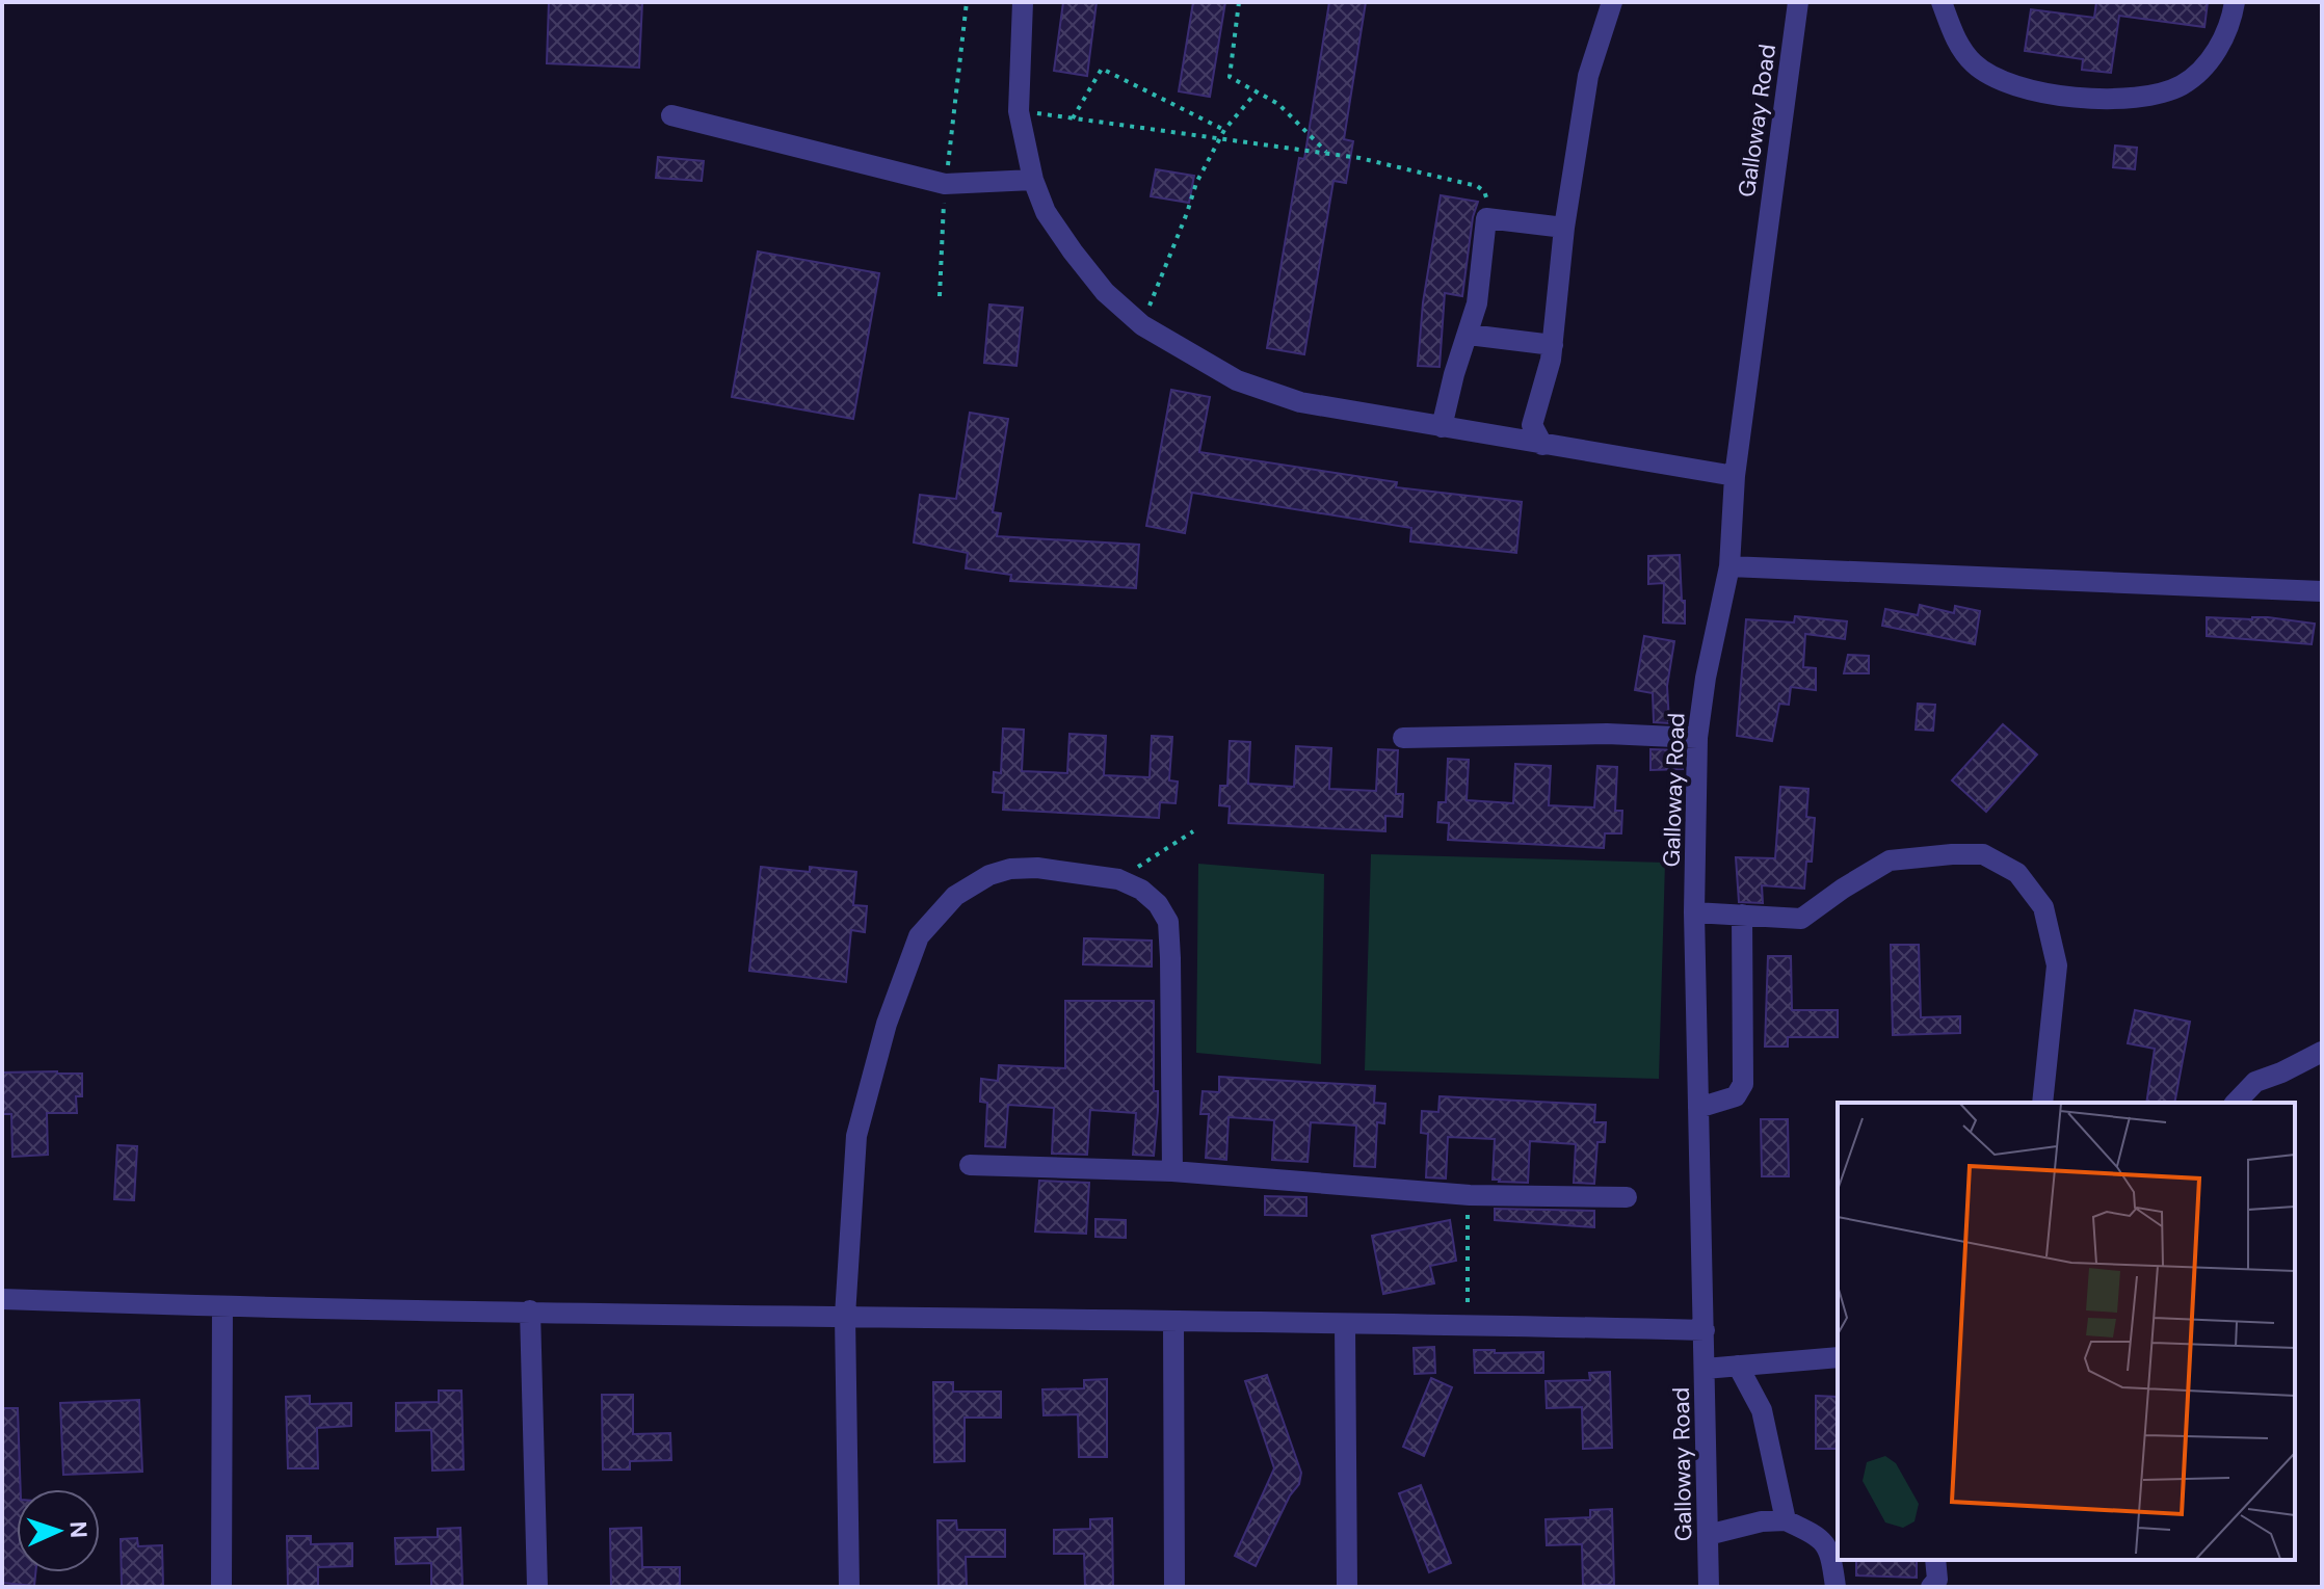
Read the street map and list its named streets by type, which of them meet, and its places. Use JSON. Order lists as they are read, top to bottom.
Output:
{
  "streets": {
    "street": ["Galloway Road"]
  },
  "north": "right"
}
